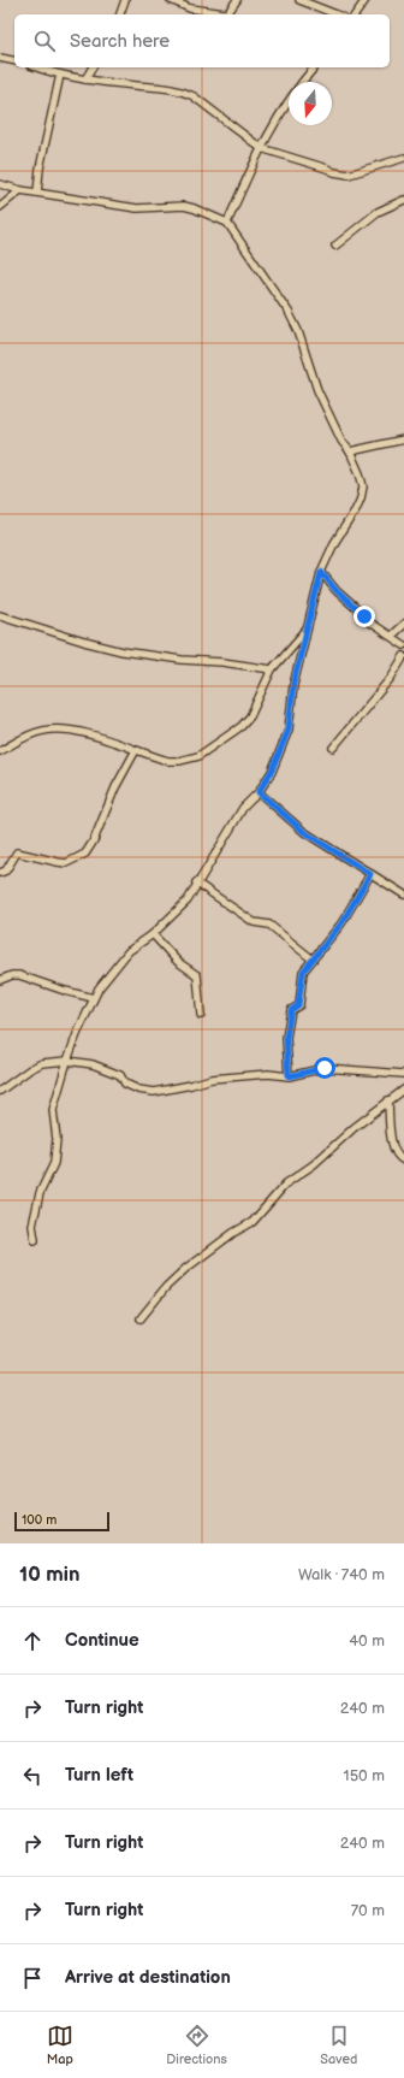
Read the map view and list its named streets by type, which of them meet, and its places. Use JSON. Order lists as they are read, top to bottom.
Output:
{
  "scale_bar": "100 m",
  "north": "bottom",
  "page": {
    "search": "Search here",
    "scale": "100 m",
    "heading": ["10 min", "Walk · 740 m"],
    "list": [
      ["Continue", "40 m"],
      ["Turn right", "240 m"],
      ["Turn left", "150 m"],
      ["Turn right", "240 m"],
      ["Turn right", "70 m"],
      "Arrive at destination"
    ],
    "nav": ["Map", "Directions", "Saved"]
  }
}
